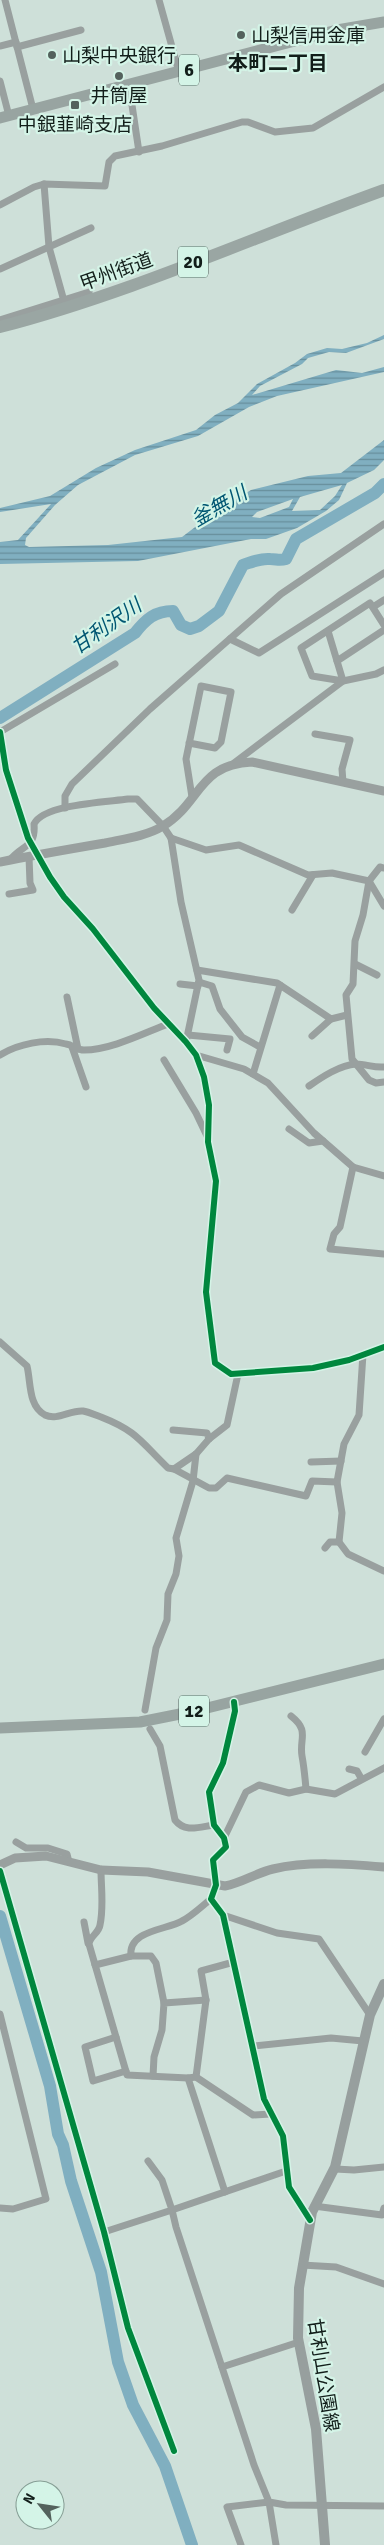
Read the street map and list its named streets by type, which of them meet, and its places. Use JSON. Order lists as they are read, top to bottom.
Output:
{
  "streets": {
    "highway": ["20", "甲州街道"],
    "main road": ["6", "12", "甘利山公園線"]
  },
  "districts": ["本町二丁目"],
  "water": ["釜無川", "甘利沢川"],
  "places": {
    "other": ["山梨信用金庫", "山梨中央銀行", "井筒屋"],
    "transit": ["中銀韮崎支店"]
  },
  "north": "top left"
}
